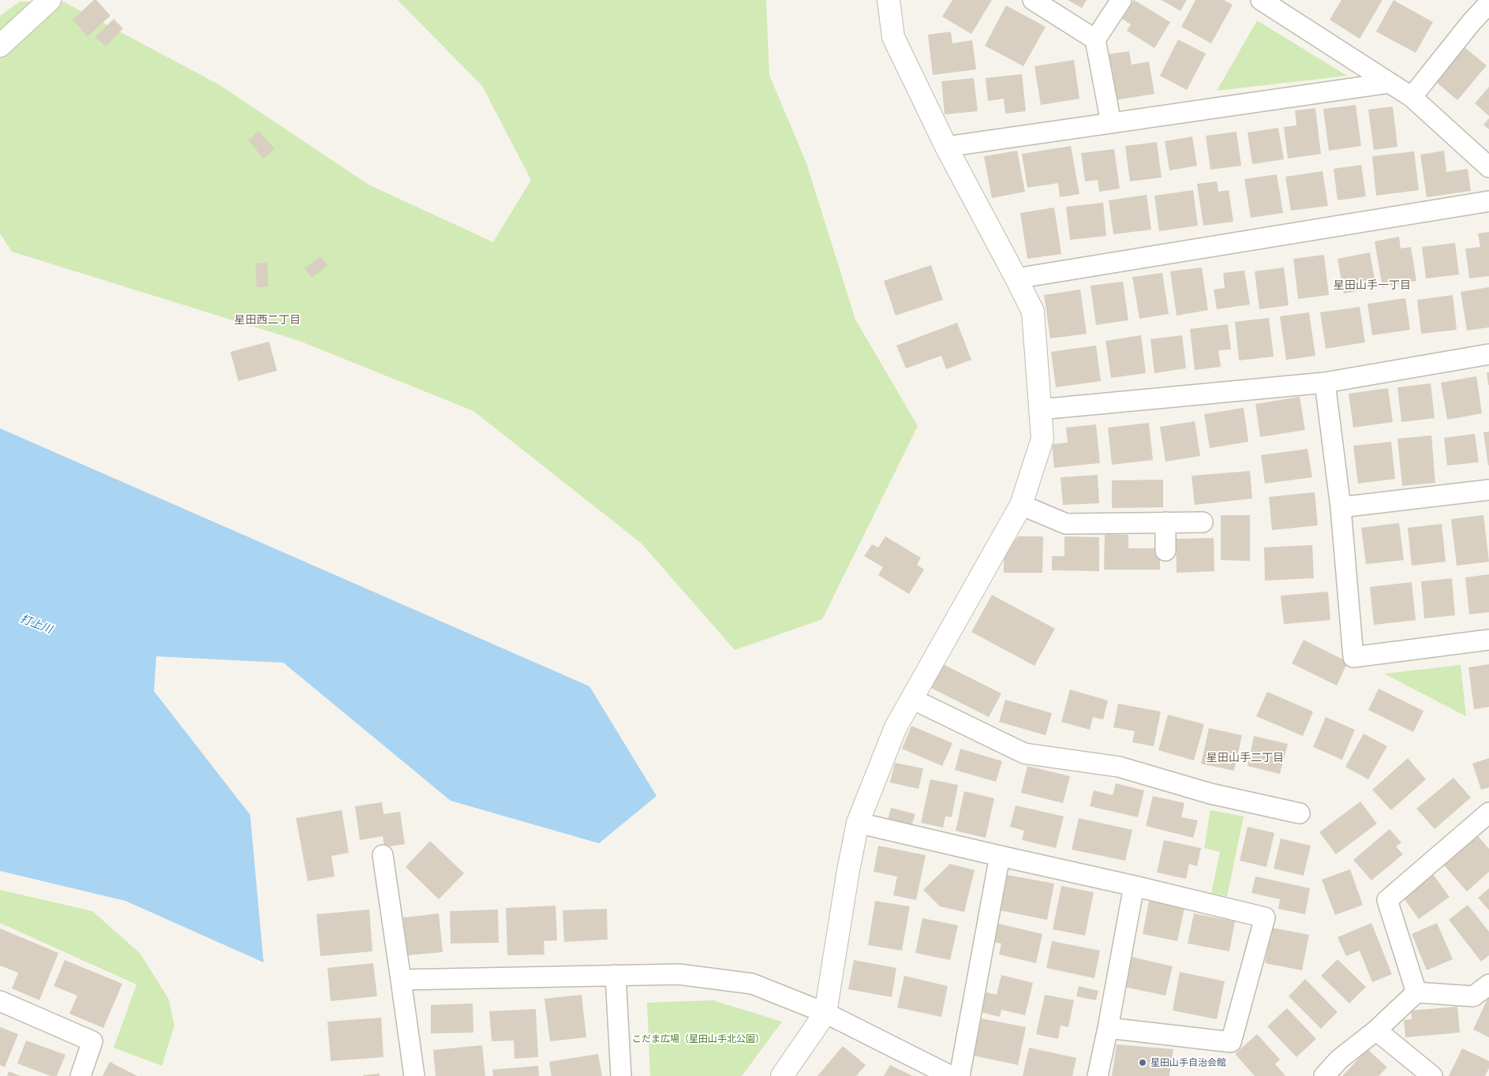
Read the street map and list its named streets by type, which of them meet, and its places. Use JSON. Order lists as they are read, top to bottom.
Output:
{
  "districts": ["星田山手一丁目", "星田西二丁目", "星田山手二丁目"],
  "water": ["打上川"],
  "parks": ["こだま広場（星田山手北公園）"],
  "places": ["星田山手自治会館"]
}
